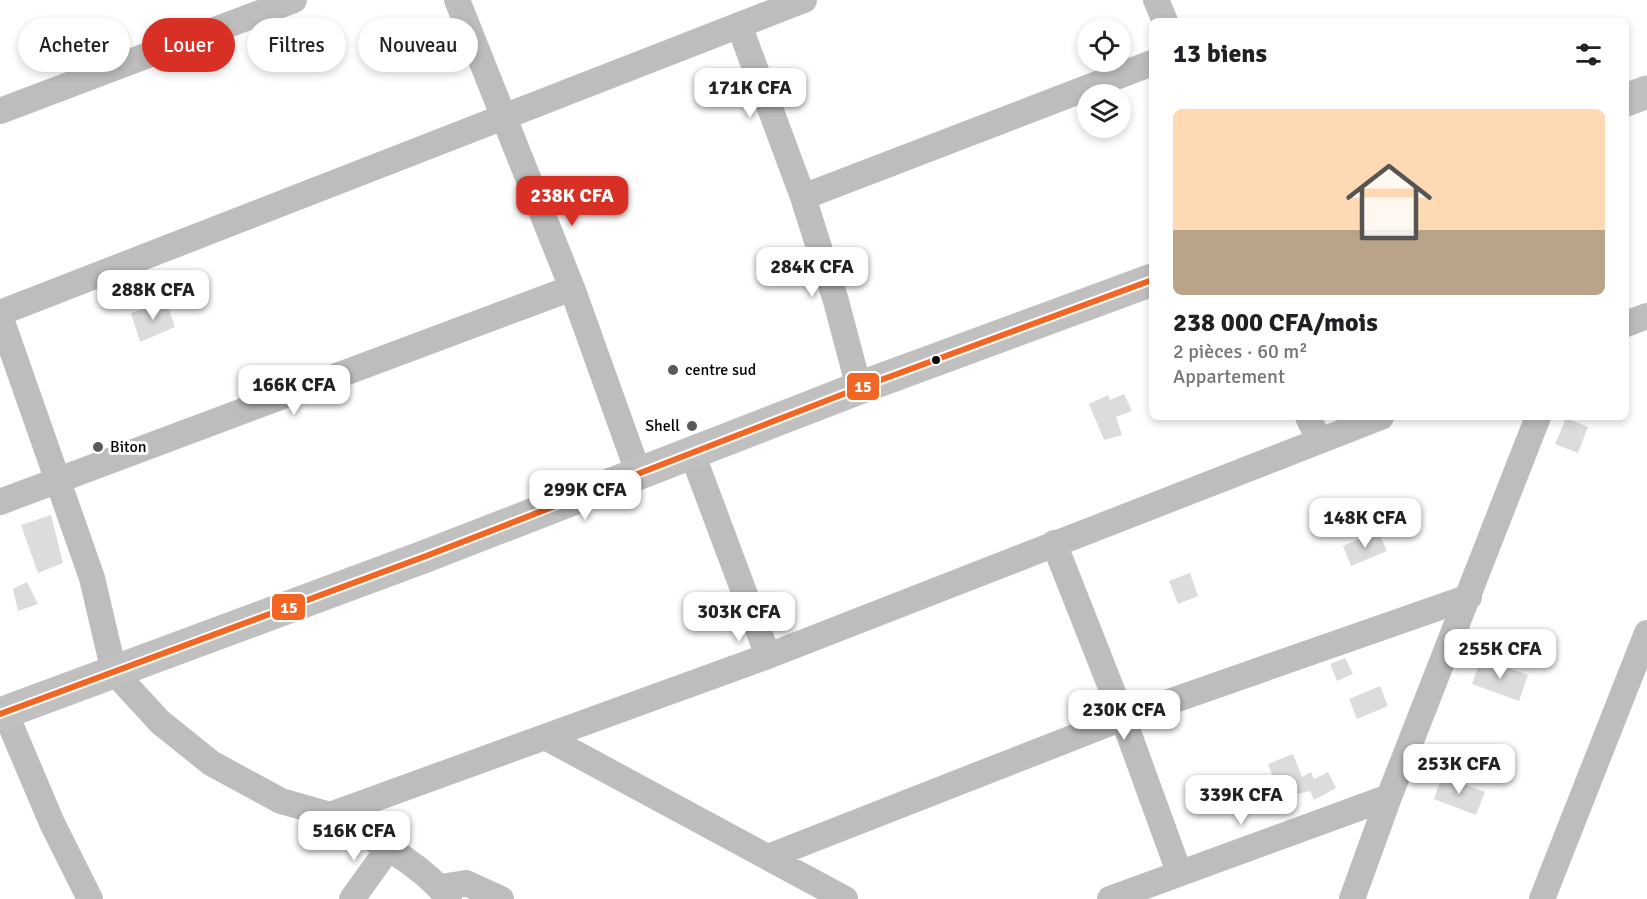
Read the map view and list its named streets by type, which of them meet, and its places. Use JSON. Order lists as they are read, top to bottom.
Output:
{
  "places": ["centre sud", "Shell", "Biton"],
  "lines": ["transit line 15"],
  "page": {
    "chip": [
      "Acheter",
      "Louer",
      "Filtres",
      "Nouveau"
    ],
    "heading": "13 biens",
    "price": [
      "171K CFA",
      "238K CFA",
      "284K CFA",
      "288K CFA",
      "166K CFA",
      "299K CFA",
      "148K CFA",
      "303K CFA",
      "255K CFA",
      "230K CFA",
      "253K CFA",
      "339K CFA",
      "516K CFA"
    ],
    "list": [
      {
        "name": "238 000 CFA/mois",
        "note": "2 pièces · 60 m² · Appartement"
      }
    ]
  }
}
